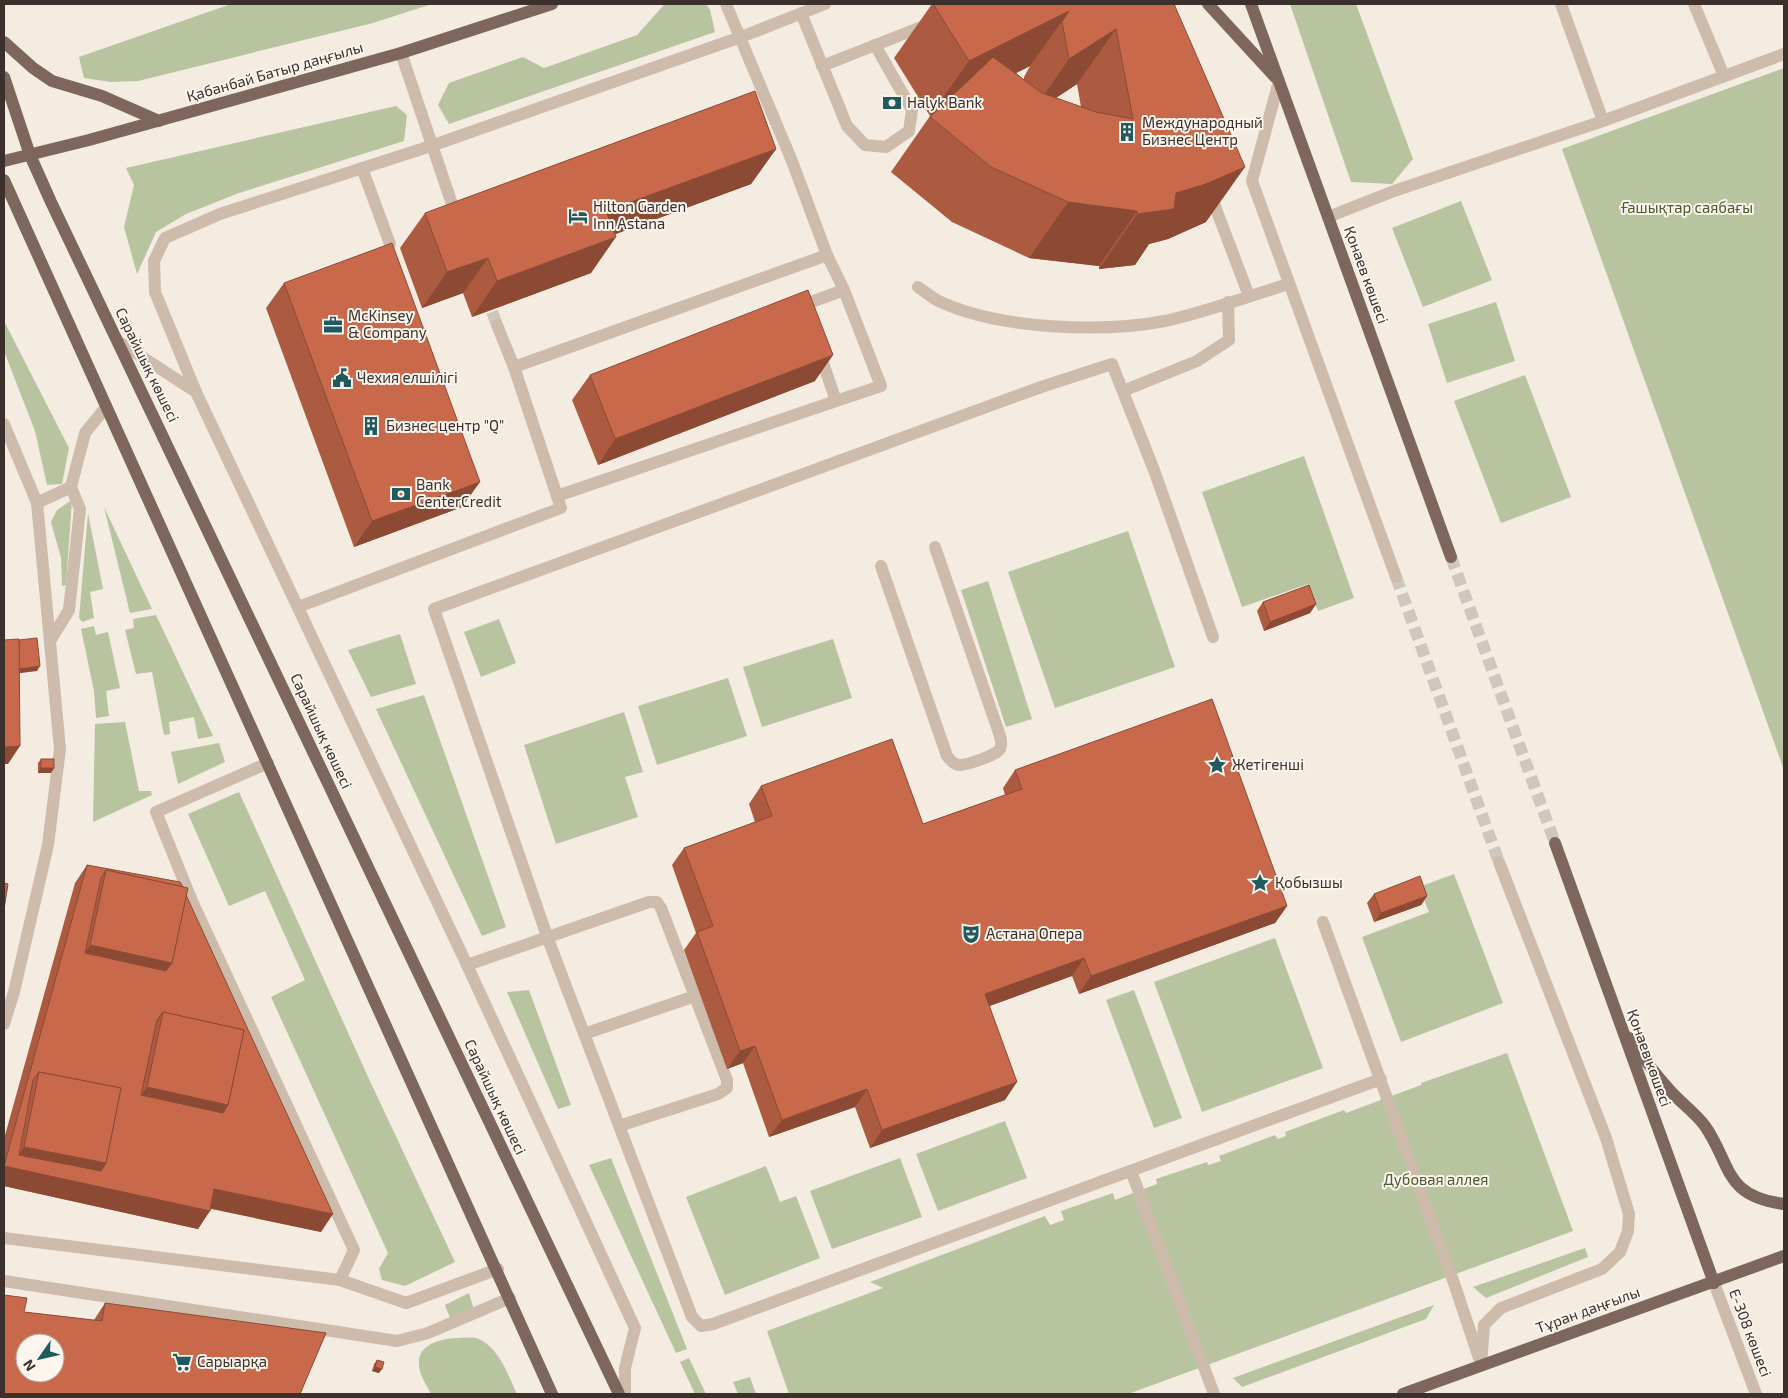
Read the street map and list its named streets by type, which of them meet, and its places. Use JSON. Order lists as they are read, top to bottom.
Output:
{
  "streets": {
    "main road": [
      "Қабанбай Батыр даңғылы",
      "Қонаев көшесі",
      "Сарайшық көшесі",
      "Тұран даңғылы"
    ],
    "street": ["Е-308 көшесі"]
  },
  "crossings": [
    ["Қабанбай Батыр даңғылы", "Сарайшық көшесі"],
    ["Қонаев көшесі", "Тұран даңғылы"],
    ["Қонаев көшесі", "Е-308 көшесі"],
    ["Тұран даңғылы", "Е-308 көшесі"]
  ],
  "parks": ["Ғашықтар саябағы", "Дубовая аллея"],
  "places": {
    "bank": ["Halyk Bank", "Bank CenterCredit"],
    "building": ["Международный Бизнес Центр", "Бизнес центр \"Q\""],
    "hotel": ["Hilton Garden Inn Astana"],
    "office": ["McKinsey & Company"],
    "public building": ["Чехия елшілігі"],
    "place": ["Жетігенші", "Қобызшы"],
    "theatre": ["Астана Опера"],
    "supermarket": ["Сарыарқа"]
  },
  "north": "bottom left"
}
